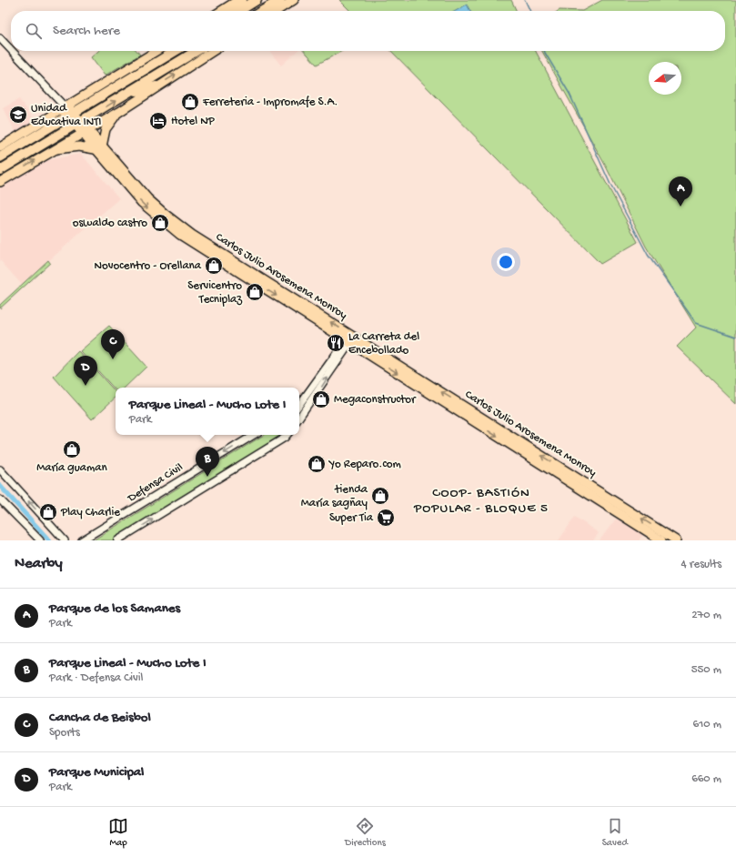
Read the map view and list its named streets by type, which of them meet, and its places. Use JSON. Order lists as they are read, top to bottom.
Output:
{
  "streets": {
    "main road": ["Carlos Julio Arosemena Monroy"],
    "street": ["Defensa Civil"]
  },
  "districts": ["COOP- BASTIÓN POPULAR - BLOQUE 5"],
  "places": {
    "shop": [
      "Ferreteria - Impromafe S.A.",
      "oswaldo castro",
      "Novocentro - Orellana",
      "Servicentro Tecniplaz",
      "Megaconstructor",
      "María guaman",
      "Yo Reparo.com",
      "tienda María sagñay",
      "Play Charlie"
    ],
    "school or university": ["Unidad Educativa INTI"],
    "hotel": ["Hotel NP"],
    "restaurant": ["La Carreta del Encebollado"],
    "supermarket": ["Super Tia"]
  },
  "north": "left",
  "page": {
    "search": "Search here",
    "pins": [
      "A",
      "C",
      "D",
      "B"
    ],
    "popup": ["Parque Lineal - Mucho Lote I", "Park"],
    "heading": ["Nearby", "4 results"],
    "list": [
      {
        "mark": "A",
        "name": "Parque de los Samanes",
        "note": "Park",
        "value": "270 m"
      },
      {
        "mark": "B",
        "name": "Parque Lineal - Mucho Lote I",
        "note": "Park · Defensa Civil",
        "value": "550 m"
      },
      {
        "mark": "C",
        "name": "Cancha de Beisbol",
        "note": "Sports",
        "value": "610 m"
      },
      {
        "mark": "D",
        "name": "Parque Municipal",
        "note": "Park",
        "value": "660 m"
      }
    ],
    "nav": ["Map", "Directions", "Saved"]
  }
}
